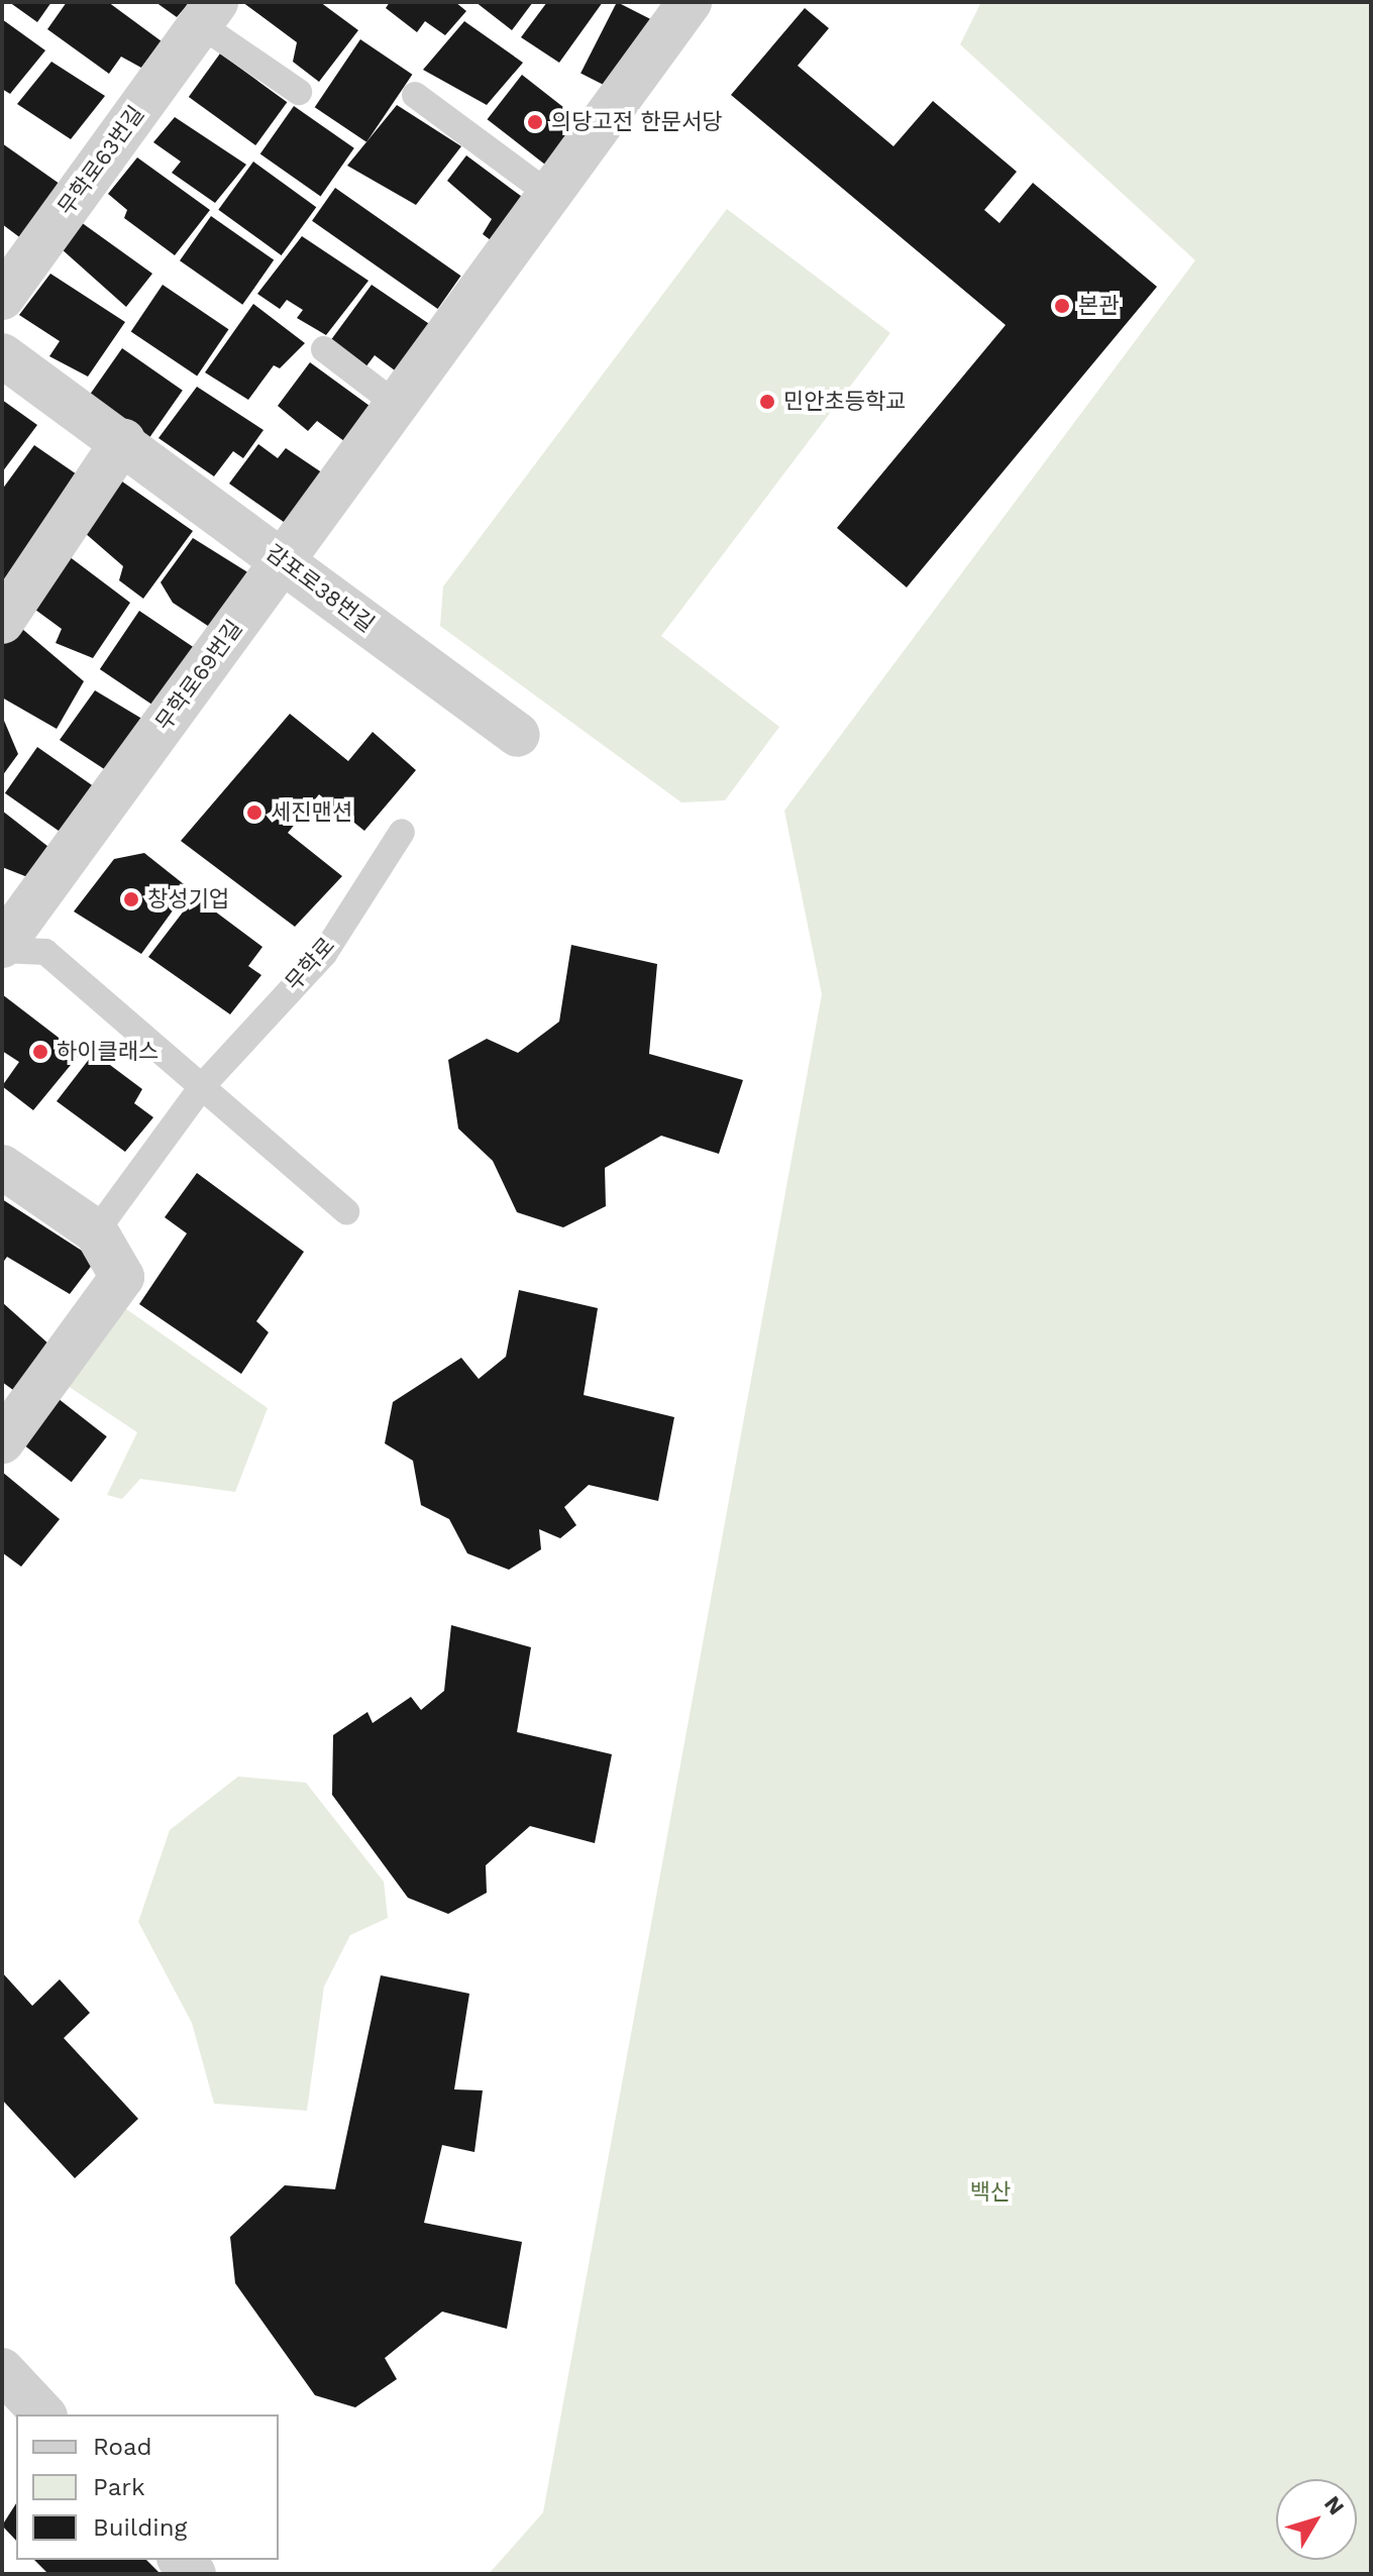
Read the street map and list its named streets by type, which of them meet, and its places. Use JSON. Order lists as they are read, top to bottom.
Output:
{
  "streets": {
    "street": ["무학로63번길", "감포로38번길", "무학로69번길"],
    "lane": ["무학로"]
  },
  "crossings": [
    ["감포로38번길", "무학로69번길"]
  ],
  "parks": ["백산"],
  "places": [
    "의당고전 한문서당",
    "본관",
    "민안초등학교",
    "세진맨션",
    "창성기업",
    "하이클래스"
  ],
  "legend": ["Road", "Park", "Building"],
  "north": "top right"
}
